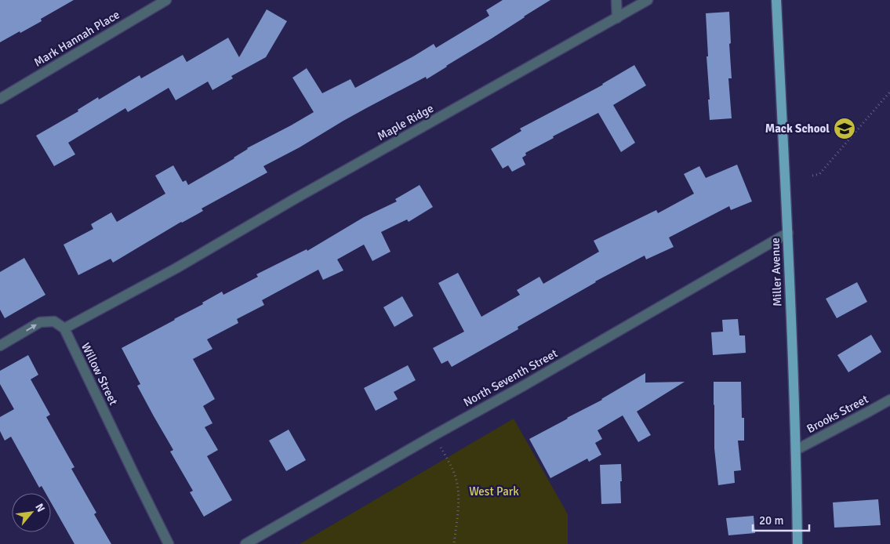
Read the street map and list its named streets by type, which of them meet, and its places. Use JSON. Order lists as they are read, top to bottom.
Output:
{
  "streets": {
    "main road": ["Miller Avenue"],
    "street": [
      "Mark Hannah Place",
      "Maple Ridge",
      "Willow Street",
      "North Seventh Street",
      "Brooks Street"
    ]
  },
  "crossings": [
    ["Maple Ridge", "Willow Street"],
    ["Miller Avenue", "North Seventh Street"],
    ["Miller Avenue", "Brooks Street"]
  ],
  "parks": ["West Park"],
  "places": {
    "school or university": ["Mack School"]
  },
  "scale_bar": "20 m",
  "north": "top right"
}
